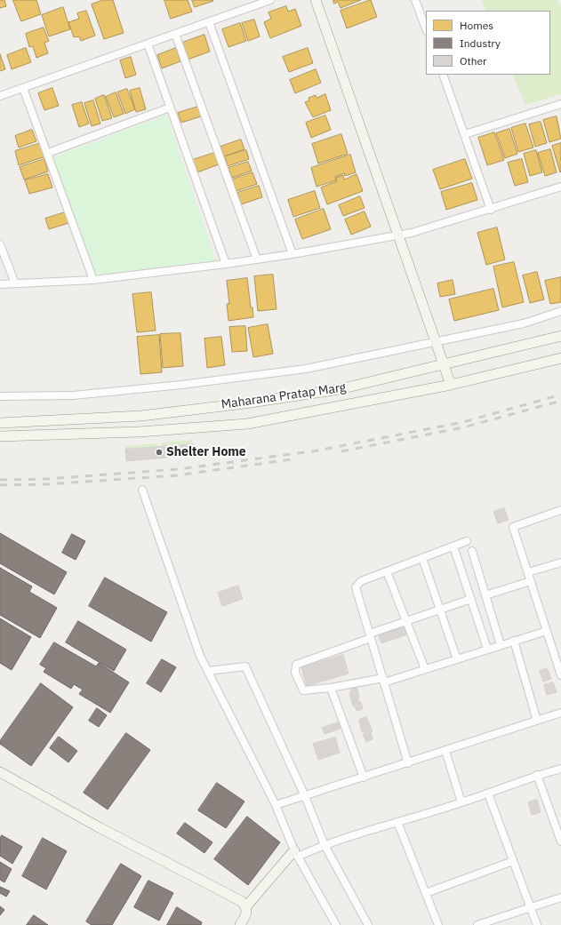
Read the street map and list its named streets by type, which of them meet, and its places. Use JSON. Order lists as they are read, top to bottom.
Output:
{
  "streets": {
    "main road": ["Maharana Pratap Marg"]
  },
  "places": ["Shelter Home"],
  "legend": ["Homes", "Industry", "Other"]
}
